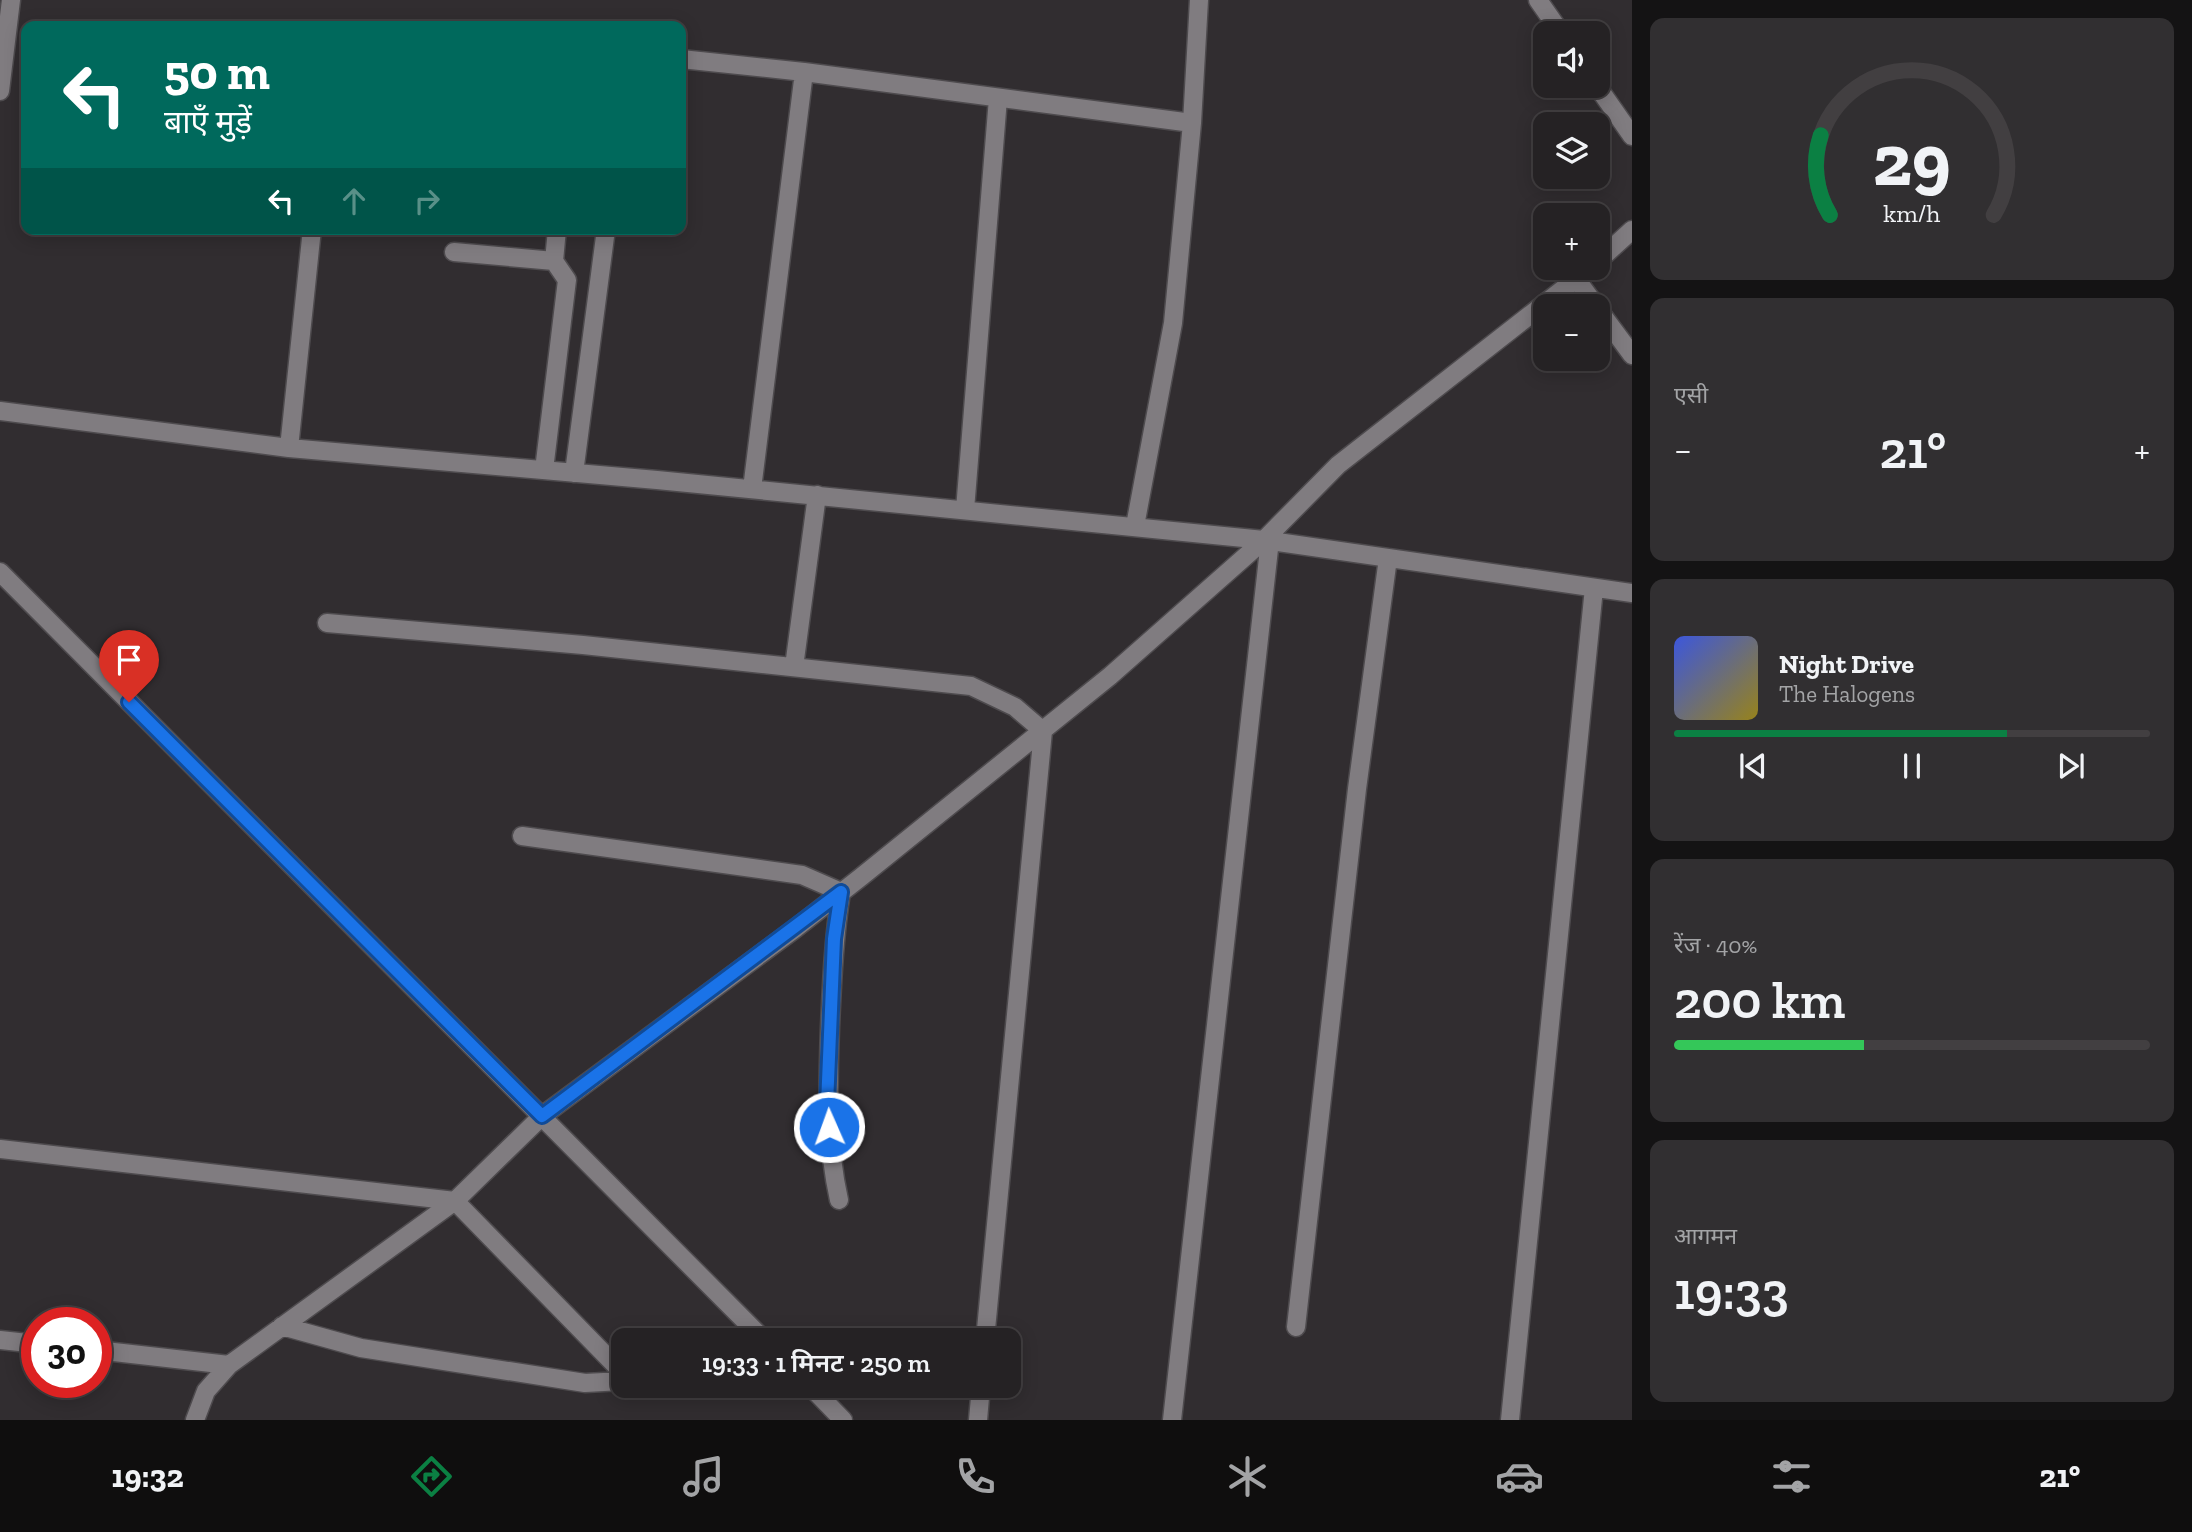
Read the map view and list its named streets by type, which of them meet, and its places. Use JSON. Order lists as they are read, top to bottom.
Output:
{
  "page": {
    "map_buttons": ["+", "−"],
    "turn": ["50 m", "बाएँ मुड़ें"],
    "tile": [
      "एसी",
      ["रेंज · 40%", "200 km"],
      ["आगमन", "19:33"]
    ],
    "heat": ["−", "21°", "+"],
    "song": ["Night Drive", "The Halogens"],
    "limit": "30",
    "trip": "19:33 · 1 मिनट · 250 m",
    "tabs": ["19:32", "21°"],
    "gauge": ["29", "km/h"]
  }
}
